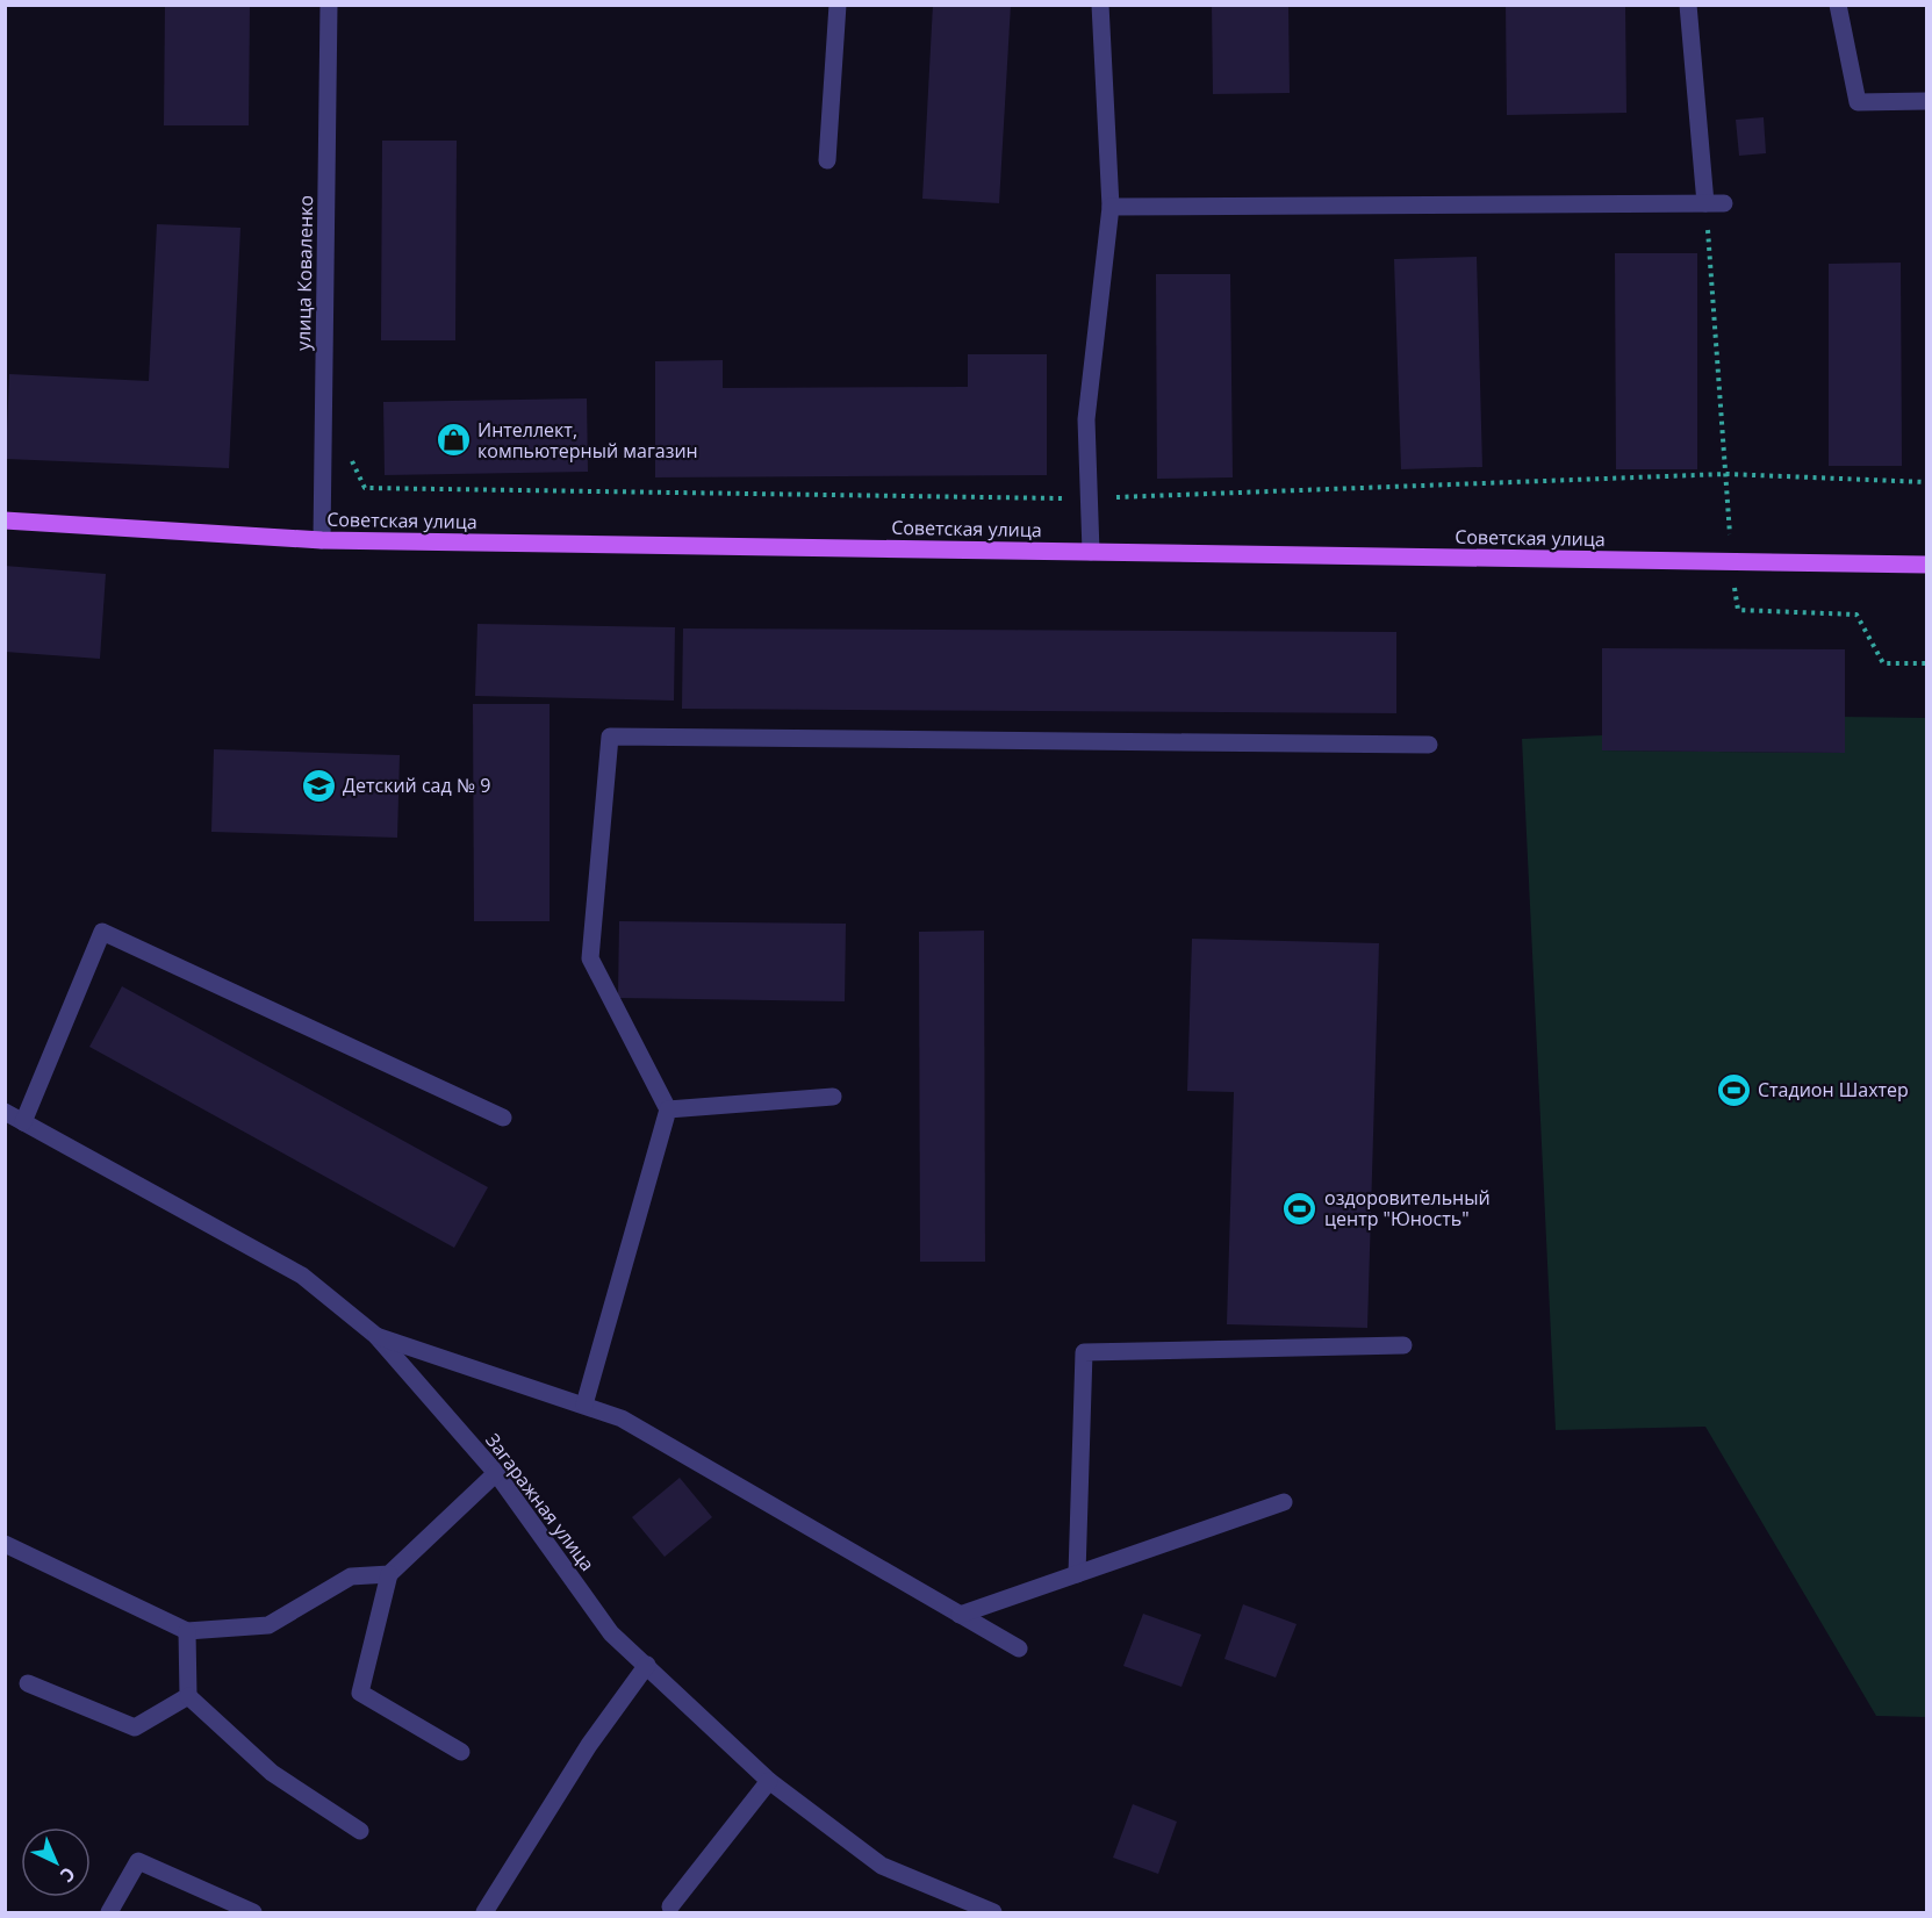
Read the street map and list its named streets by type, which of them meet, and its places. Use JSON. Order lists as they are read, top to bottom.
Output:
{
  "streets": {
    "main road": ["Советская улица"],
    "street": ["улица Коваленко", "Загаражная улица"]
  },
  "crossings": [
    ["улица Коваленко", "Советская улица"]
  ],
  "places": {
    "shop": ["Интеллект, компьютерный магазин"],
    "school or university": ["Детский сад № 9"],
    "sports": ["Стадион Шахтер", "оздоровительный центр \"Юность\""]
  },
  "north": "bottom right"
}
